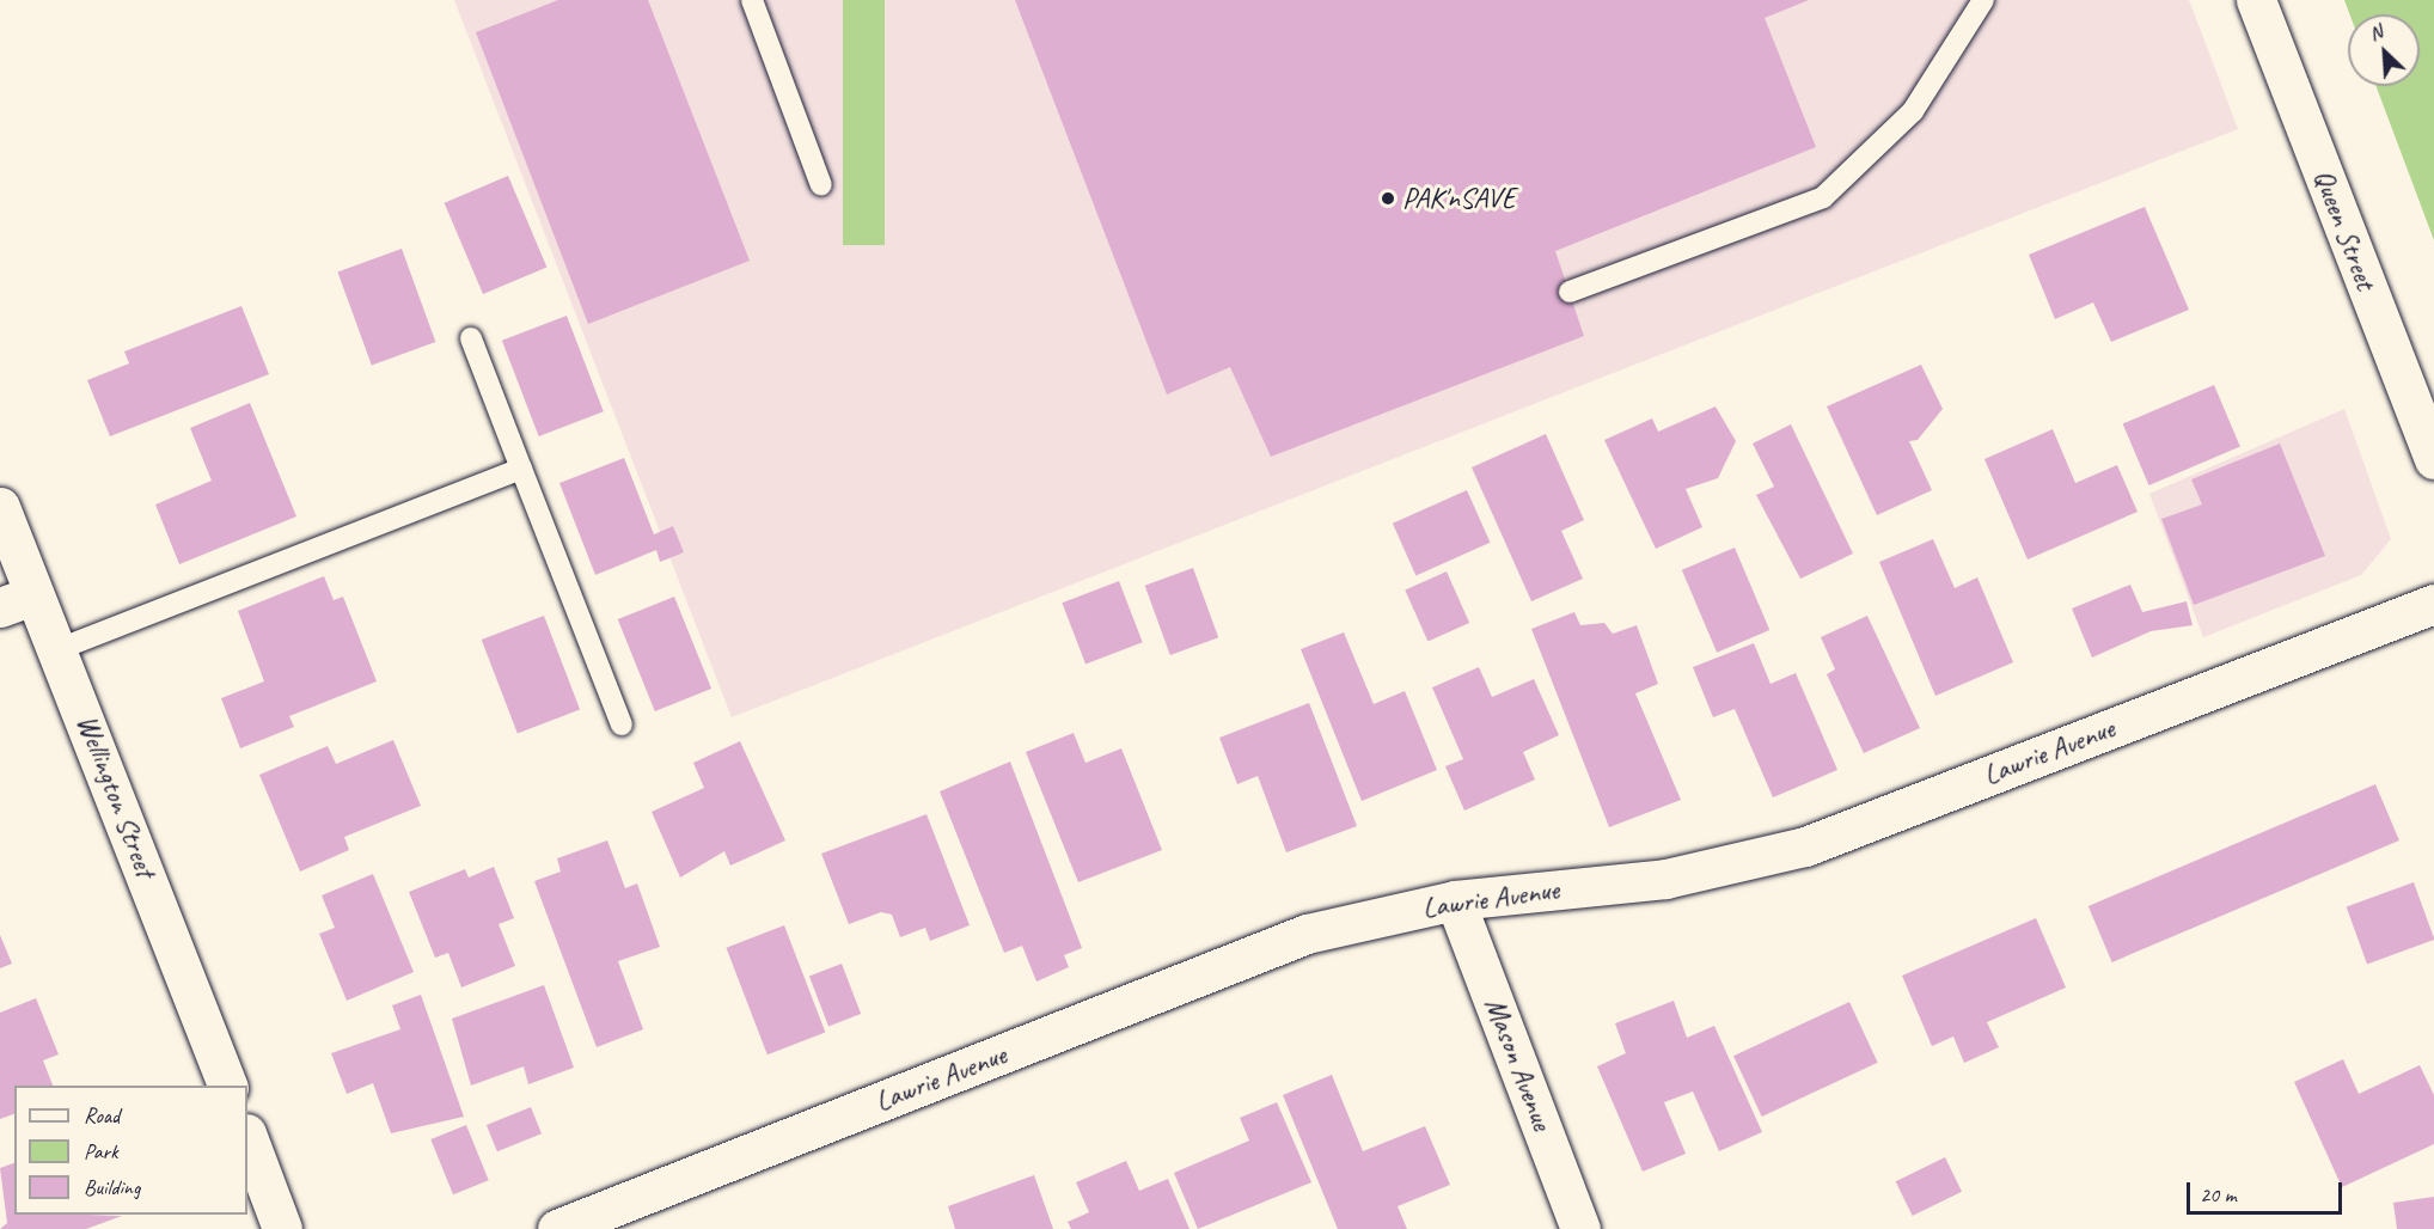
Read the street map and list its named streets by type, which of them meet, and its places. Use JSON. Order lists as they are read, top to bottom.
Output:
{
  "streets": {
    "street": [
      "Queen Street",
      "Lawrie Avenue",
      "Wellington Street",
      "Mason Avenue"
    ]
  },
  "crossings": [
    ["Lawrie Avenue", "Mason Avenue"]
  ],
  "places": ["PAK'nSAVE"],
  "legend": ["Road", "Park", "Building"],
  "scale_bar": "20 m",
  "north": "top left"
}
